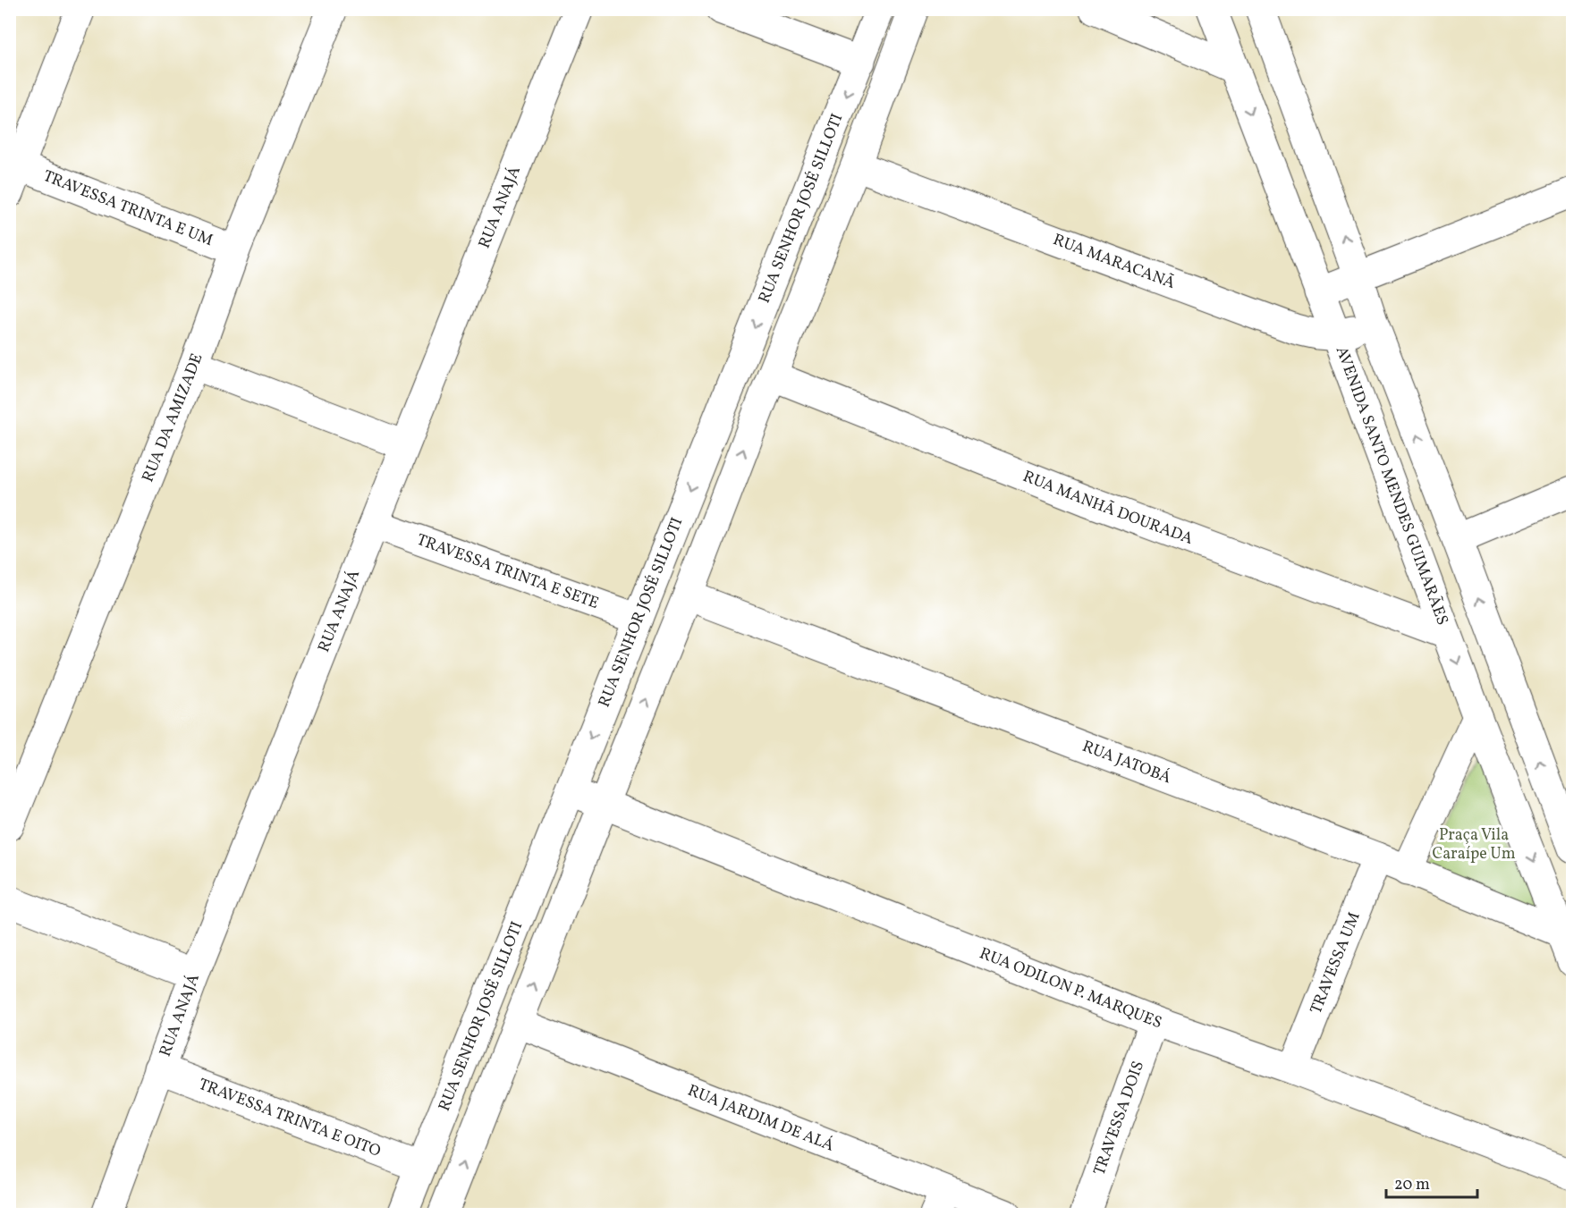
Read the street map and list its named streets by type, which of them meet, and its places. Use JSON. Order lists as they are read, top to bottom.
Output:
{
  "streets": {
    "street": [
      "RUA ANAJÁ",
      "TRAVESSA TRINTA E UM",
      "RUA SENHOR JOSÉ SILLOTI",
      "RUA MARACANÃ",
      "RUA DA AMIZADE",
      "AVENIDA SANTO MENDES GUIMARÃES",
      "RUA MANHÃ DOURADA",
      "TRAVESSA TRINTA E SETE",
      "RUA JATOBÁ",
      "TRAVESSA UM",
      "RUA ODILON P. MARQUES",
      "TRAVESSA TRINTA E OITO",
      "TRAVESSA DOIS",
      "RUA JARDIM DE ALÁ"
    ]
  },
  "crossings": [
    ["RUA ANAJÁ", "TRAVESSA TRINTA E SETE"],
    ["RUA ANAJÁ", "TRAVESSA TRINTA E OITO"],
    ["TRAVESSA TRINTA E UM", "RUA DA AMIZADE"],
    ["RUA SENHOR JOSÉ SILLOTI", "RUA MARACANÃ"],
    ["RUA SENHOR JOSÉ SILLOTI", "RUA MANHÃ DOURADA"],
    ["RUA SENHOR JOSÉ SILLOTI", "TRAVESSA TRINTA E SETE"],
    ["RUA SENHOR JOSÉ SILLOTI", "RUA JATOBÁ"],
    ["RUA SENHOR JOSÉ SILLOTI", "RUA ODILON P. MARQUES"],
    ["RUA SENHOR JOSÉ SILLOTI", "TRAVESSA TRINTA E OITO"],
    ["RUA SENHOR JOSÉ SILLOTI", "RUA JARDIM DE ALÁ"],
    ["RUA MARACANÃ", "AVENIDA SANTO MENDES GUIMARÃES"],
    ["AVENIDA SANTO MENDES GUIMARÃES", "RUA MANHÃ DOURADA"],
    ["AVENIDA SANTO MENDES GUIMARÃES", "RUA JATOBÁ"],
    ["RUA JATOBÁ", "TRAVESSA UM"],
    ["TRAVESSA UM", "RUA ODILON P. MARQUES"],
    ["RUA ODILON P. MARQUES", "TRAVESSA DOIS"]
  ],
  "parks": ["Praça Vila Caraípe Um"],
  "scale_bar": "20 m"
}
